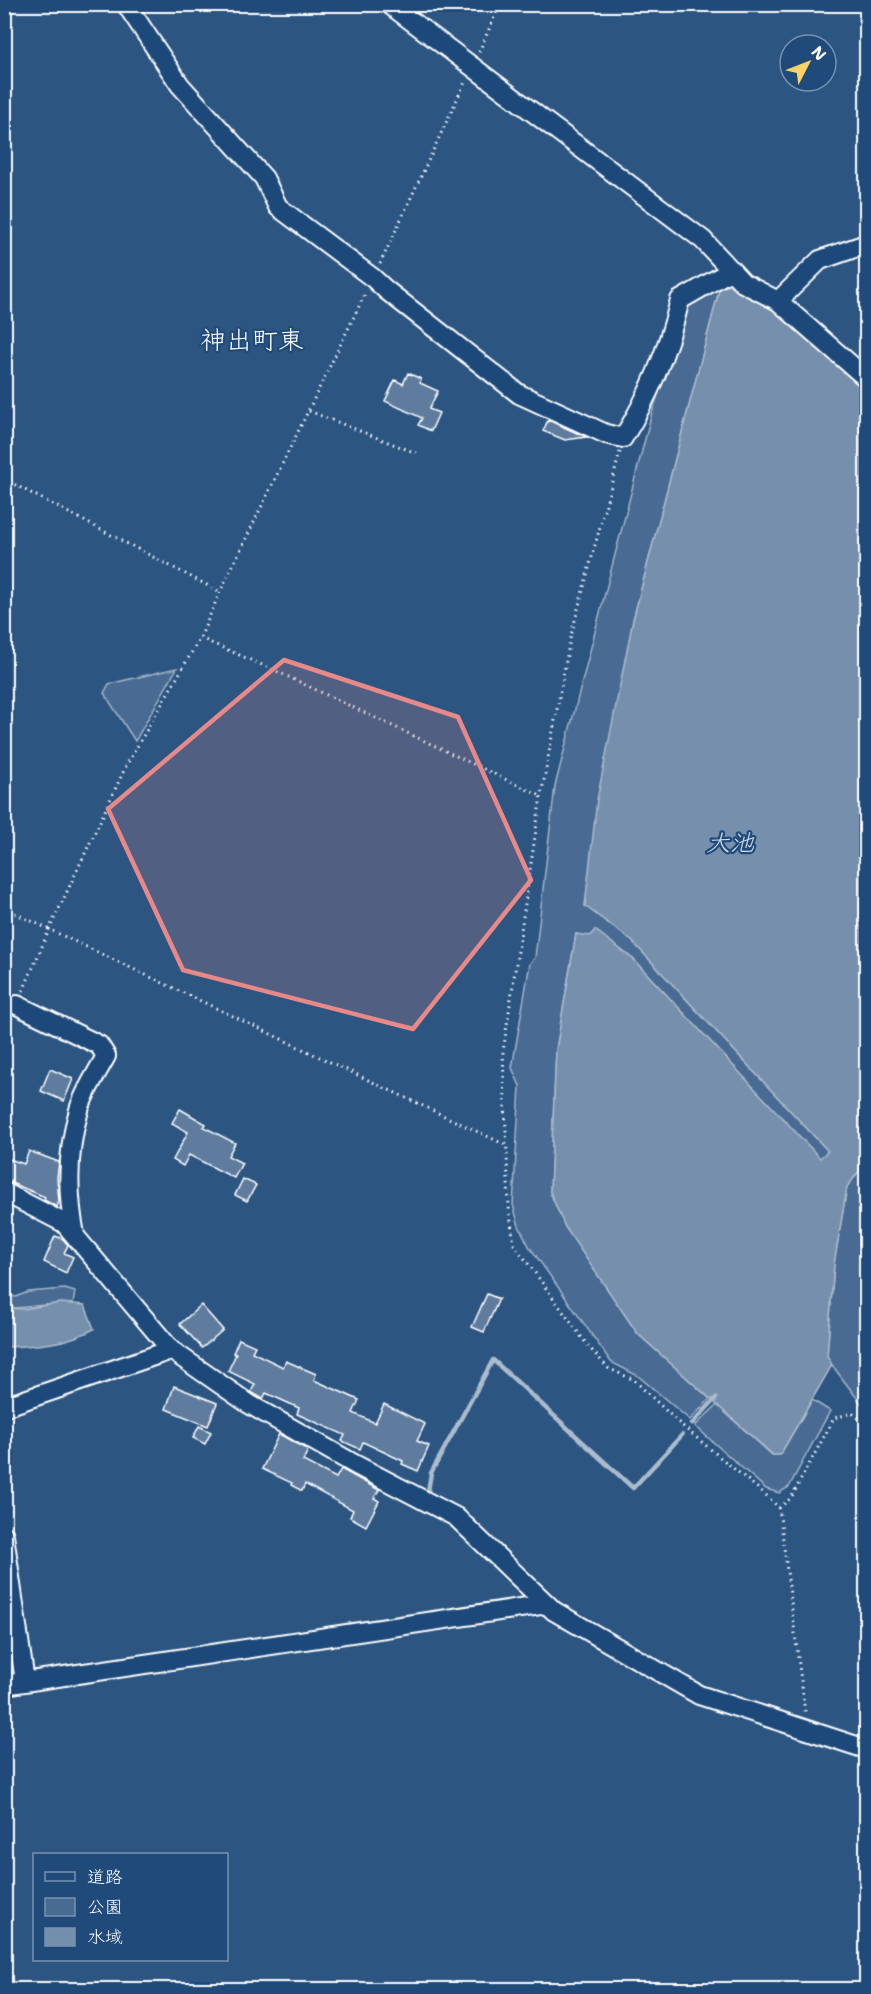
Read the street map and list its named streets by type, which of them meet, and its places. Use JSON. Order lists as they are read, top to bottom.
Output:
{
  "districts": ["神出町東"],
  "water": ["大池"],
  "legend": ["道路", "公園", "水域"],
  "north": "top right"
}
